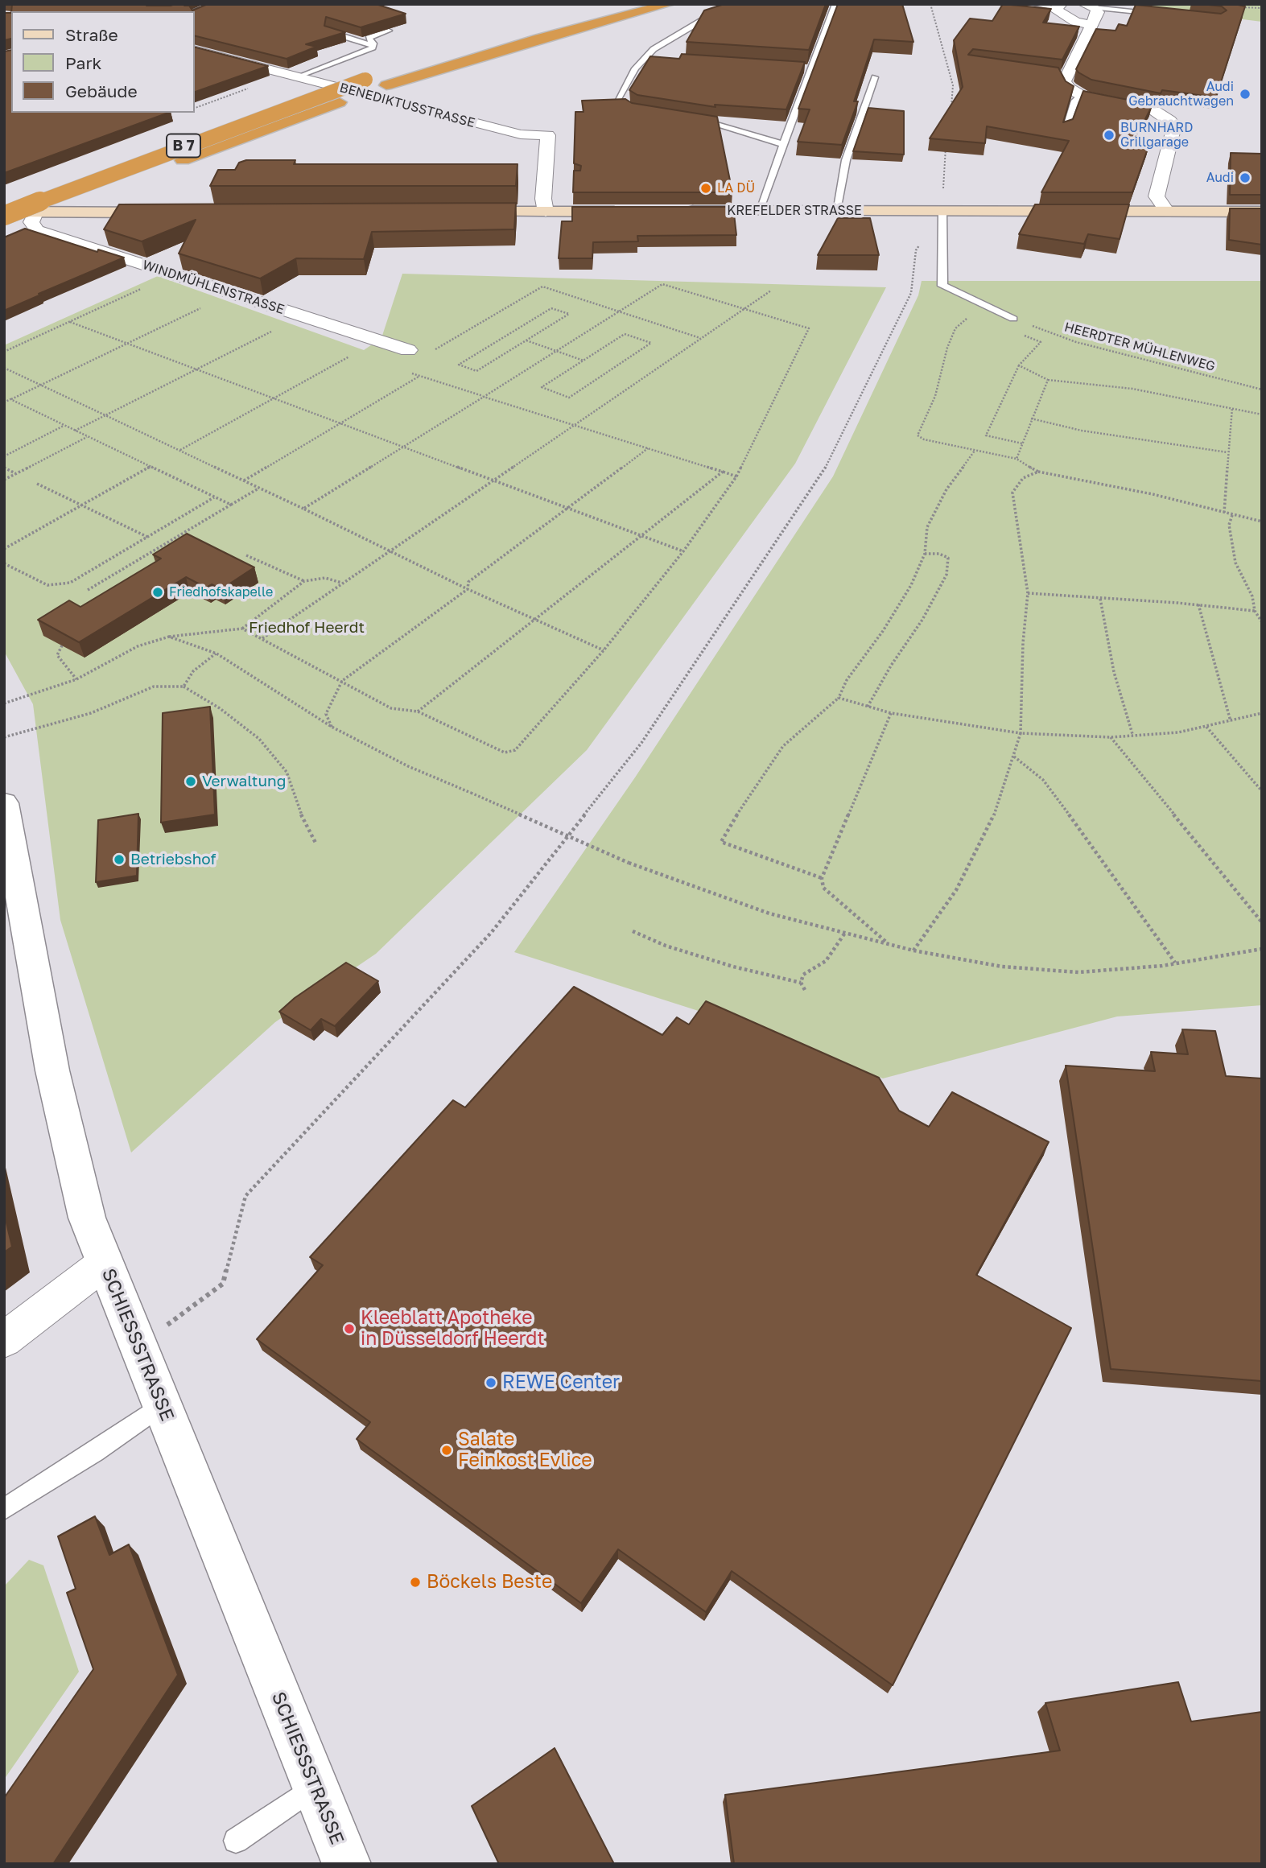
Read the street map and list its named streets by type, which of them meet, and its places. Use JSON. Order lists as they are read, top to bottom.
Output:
{
  "streets": {
    "highway": ["B 7"],
    "main road": ["KREFELDER STRASSE"],
    "street": ["BENEDIKTUSSTRASSE", "WINDMÜHLENSTRASSE", "SCHIESSSTRASSE"],
    "path": ["HEERDTER MÜHLENWEG"]
  },
  "parks": ["Friedhof Heerdt"],
  "places": [
    "Audi Gebrauchtwagen",
    "BURNHARD Grillgarage",
    "Audi",
    "LA DÜ",
    "Friedhofskapelle",
    "Verwaltung",
    "Betriebshof",
    "Kleeblatt Apotheke in Düsseldorf Heerdt",
    "REWE Center",
    "Salate Feinkost Evlice",
    "Böckels Beste"
  ],
  "legend": ["Straße", "Park", "Gebäude"]
}
